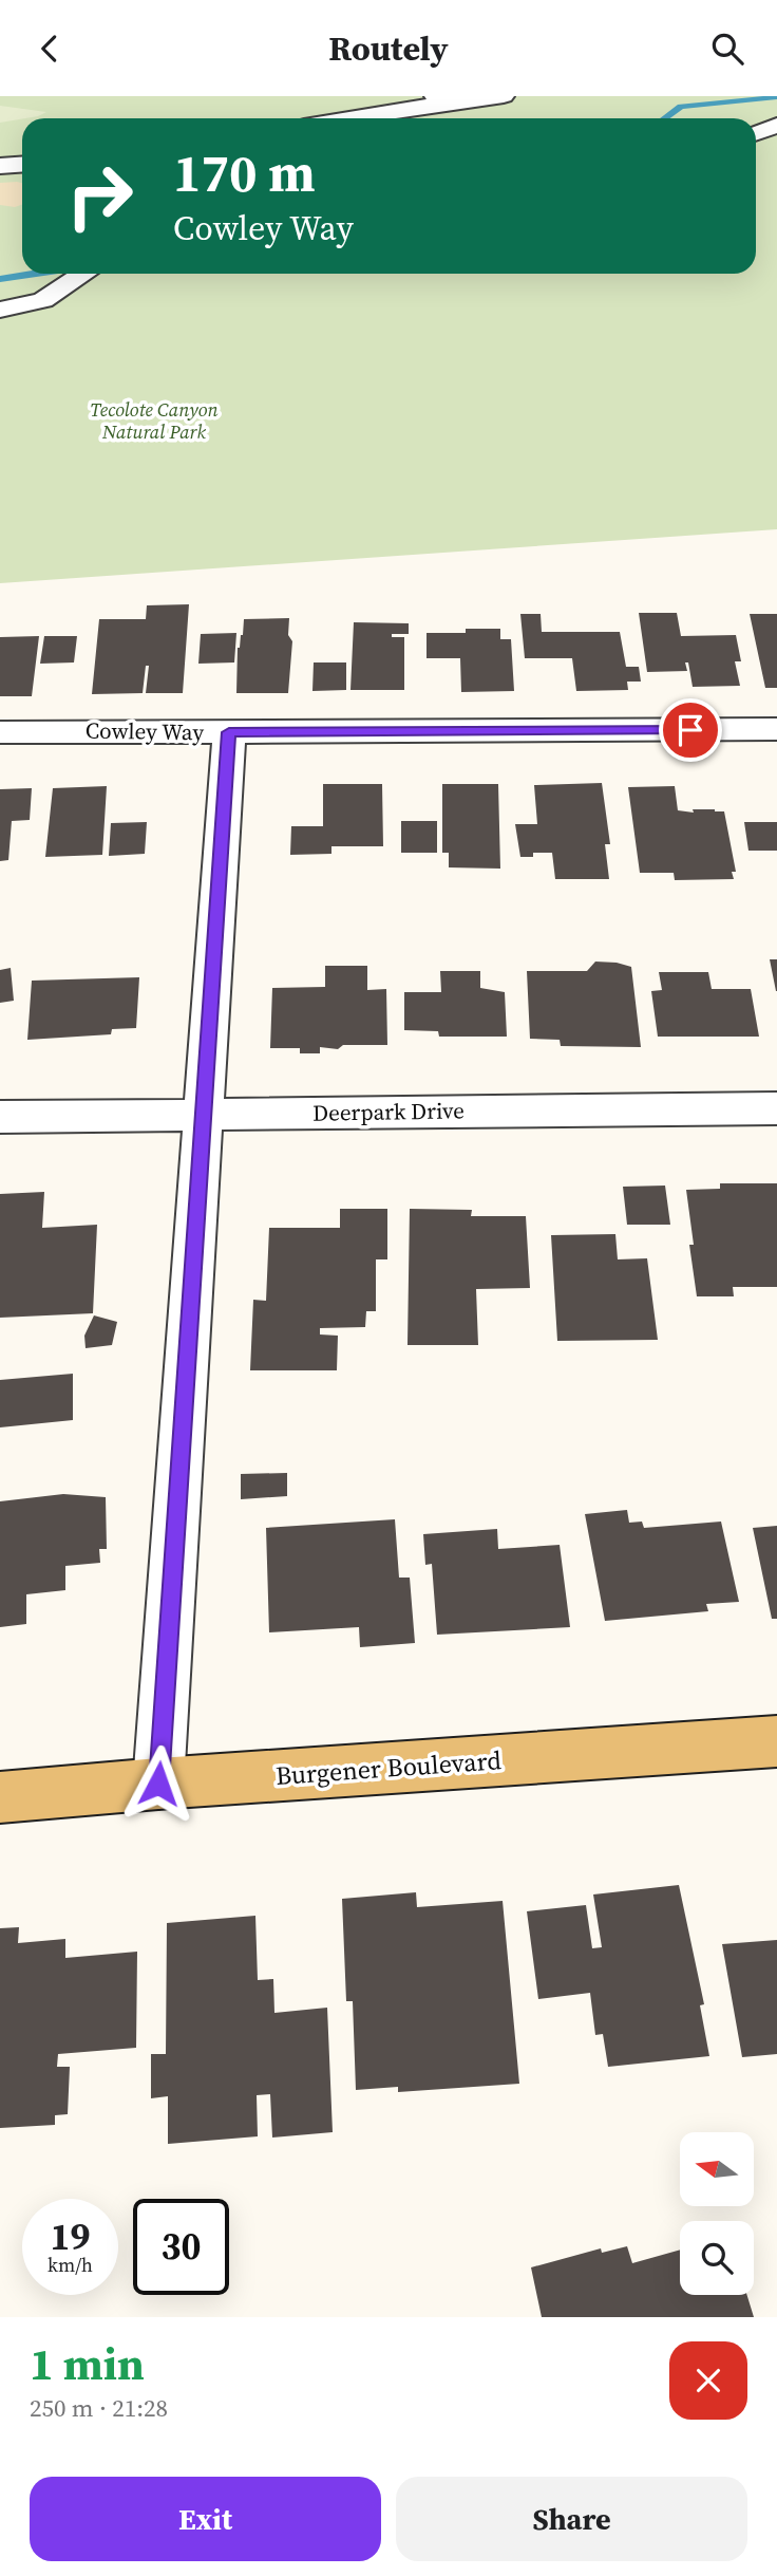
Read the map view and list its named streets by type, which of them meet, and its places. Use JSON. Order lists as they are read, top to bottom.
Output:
{
  "streets": {
    "main road": ["Burgener Boulevard"],
    "street": ["Cowley Way", "Deerpark Drive"]
  },
  "parks": ["Tecolote Canyon Natural Park"],
  "north": "left",
  "page": {
    "header": "Routely",
    "turn": ["170 m", "Cowley Way"],
    "speed": "19 km/h",
    "limit": "30",
    "heading": ["1 min", "250 m · 21:28"],
    "buttons": ["Exit", "Share"]
  }
}
